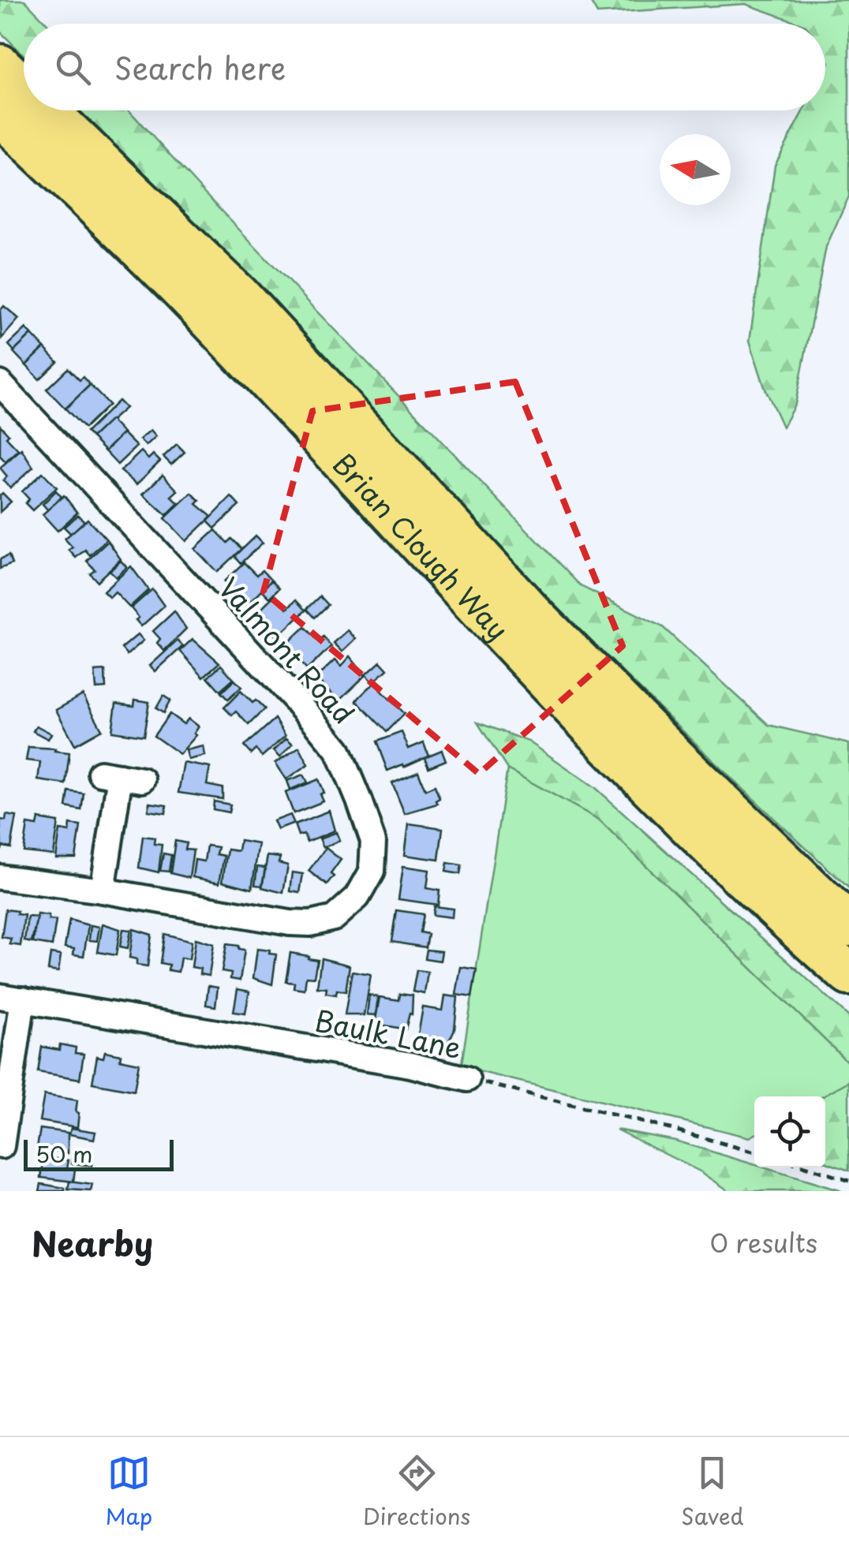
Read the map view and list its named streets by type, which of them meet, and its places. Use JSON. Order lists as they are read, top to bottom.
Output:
{
  "streets": {
    "highway": ["Brian Clough Way"],
    "street": ["Valmont Road", "Baulk Lane"]
  },
  "scale_bar": "50 m",
  "north": "left",
  "page": {
    "search": "Search here",
    "scale": "50 m",
    "heading": ["Nearby", "0 results"],
    "nav": ["Map", "Directions", "Saved"]
  }
}
